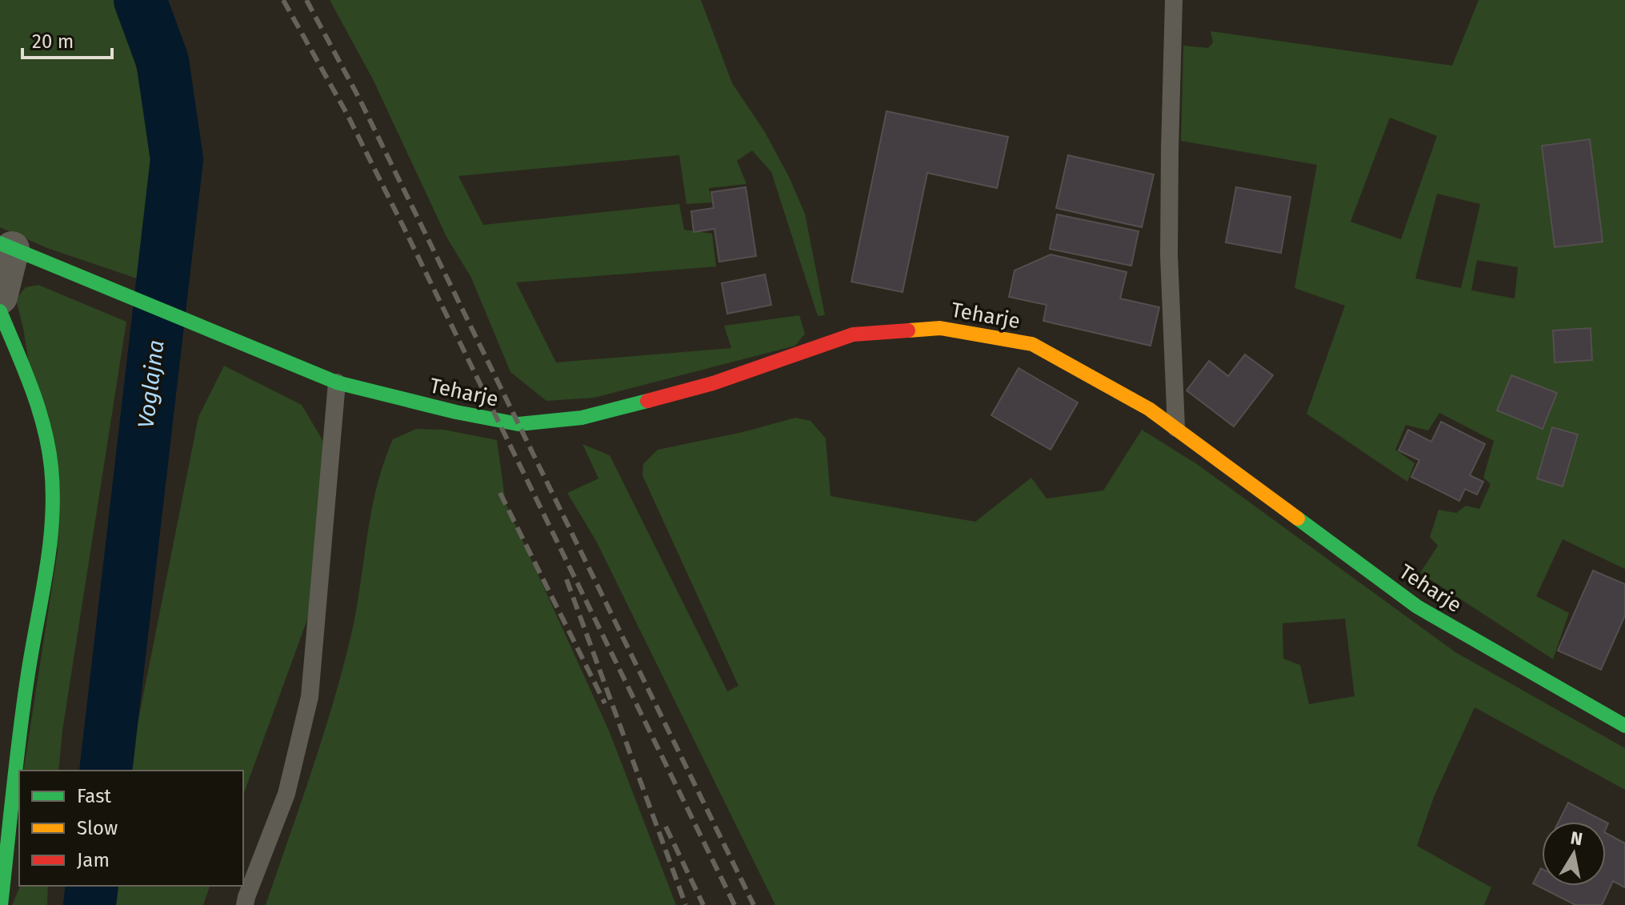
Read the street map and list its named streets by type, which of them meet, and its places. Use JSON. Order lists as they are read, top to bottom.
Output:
{
  "streets": {
    "street": ["Teharje"]
  },
  "water": ["Voglajna"],
  "legend": ["Fast", "Slow", "Jam"],
  "scale_bar": "20 m",
  "north": "top"
}
